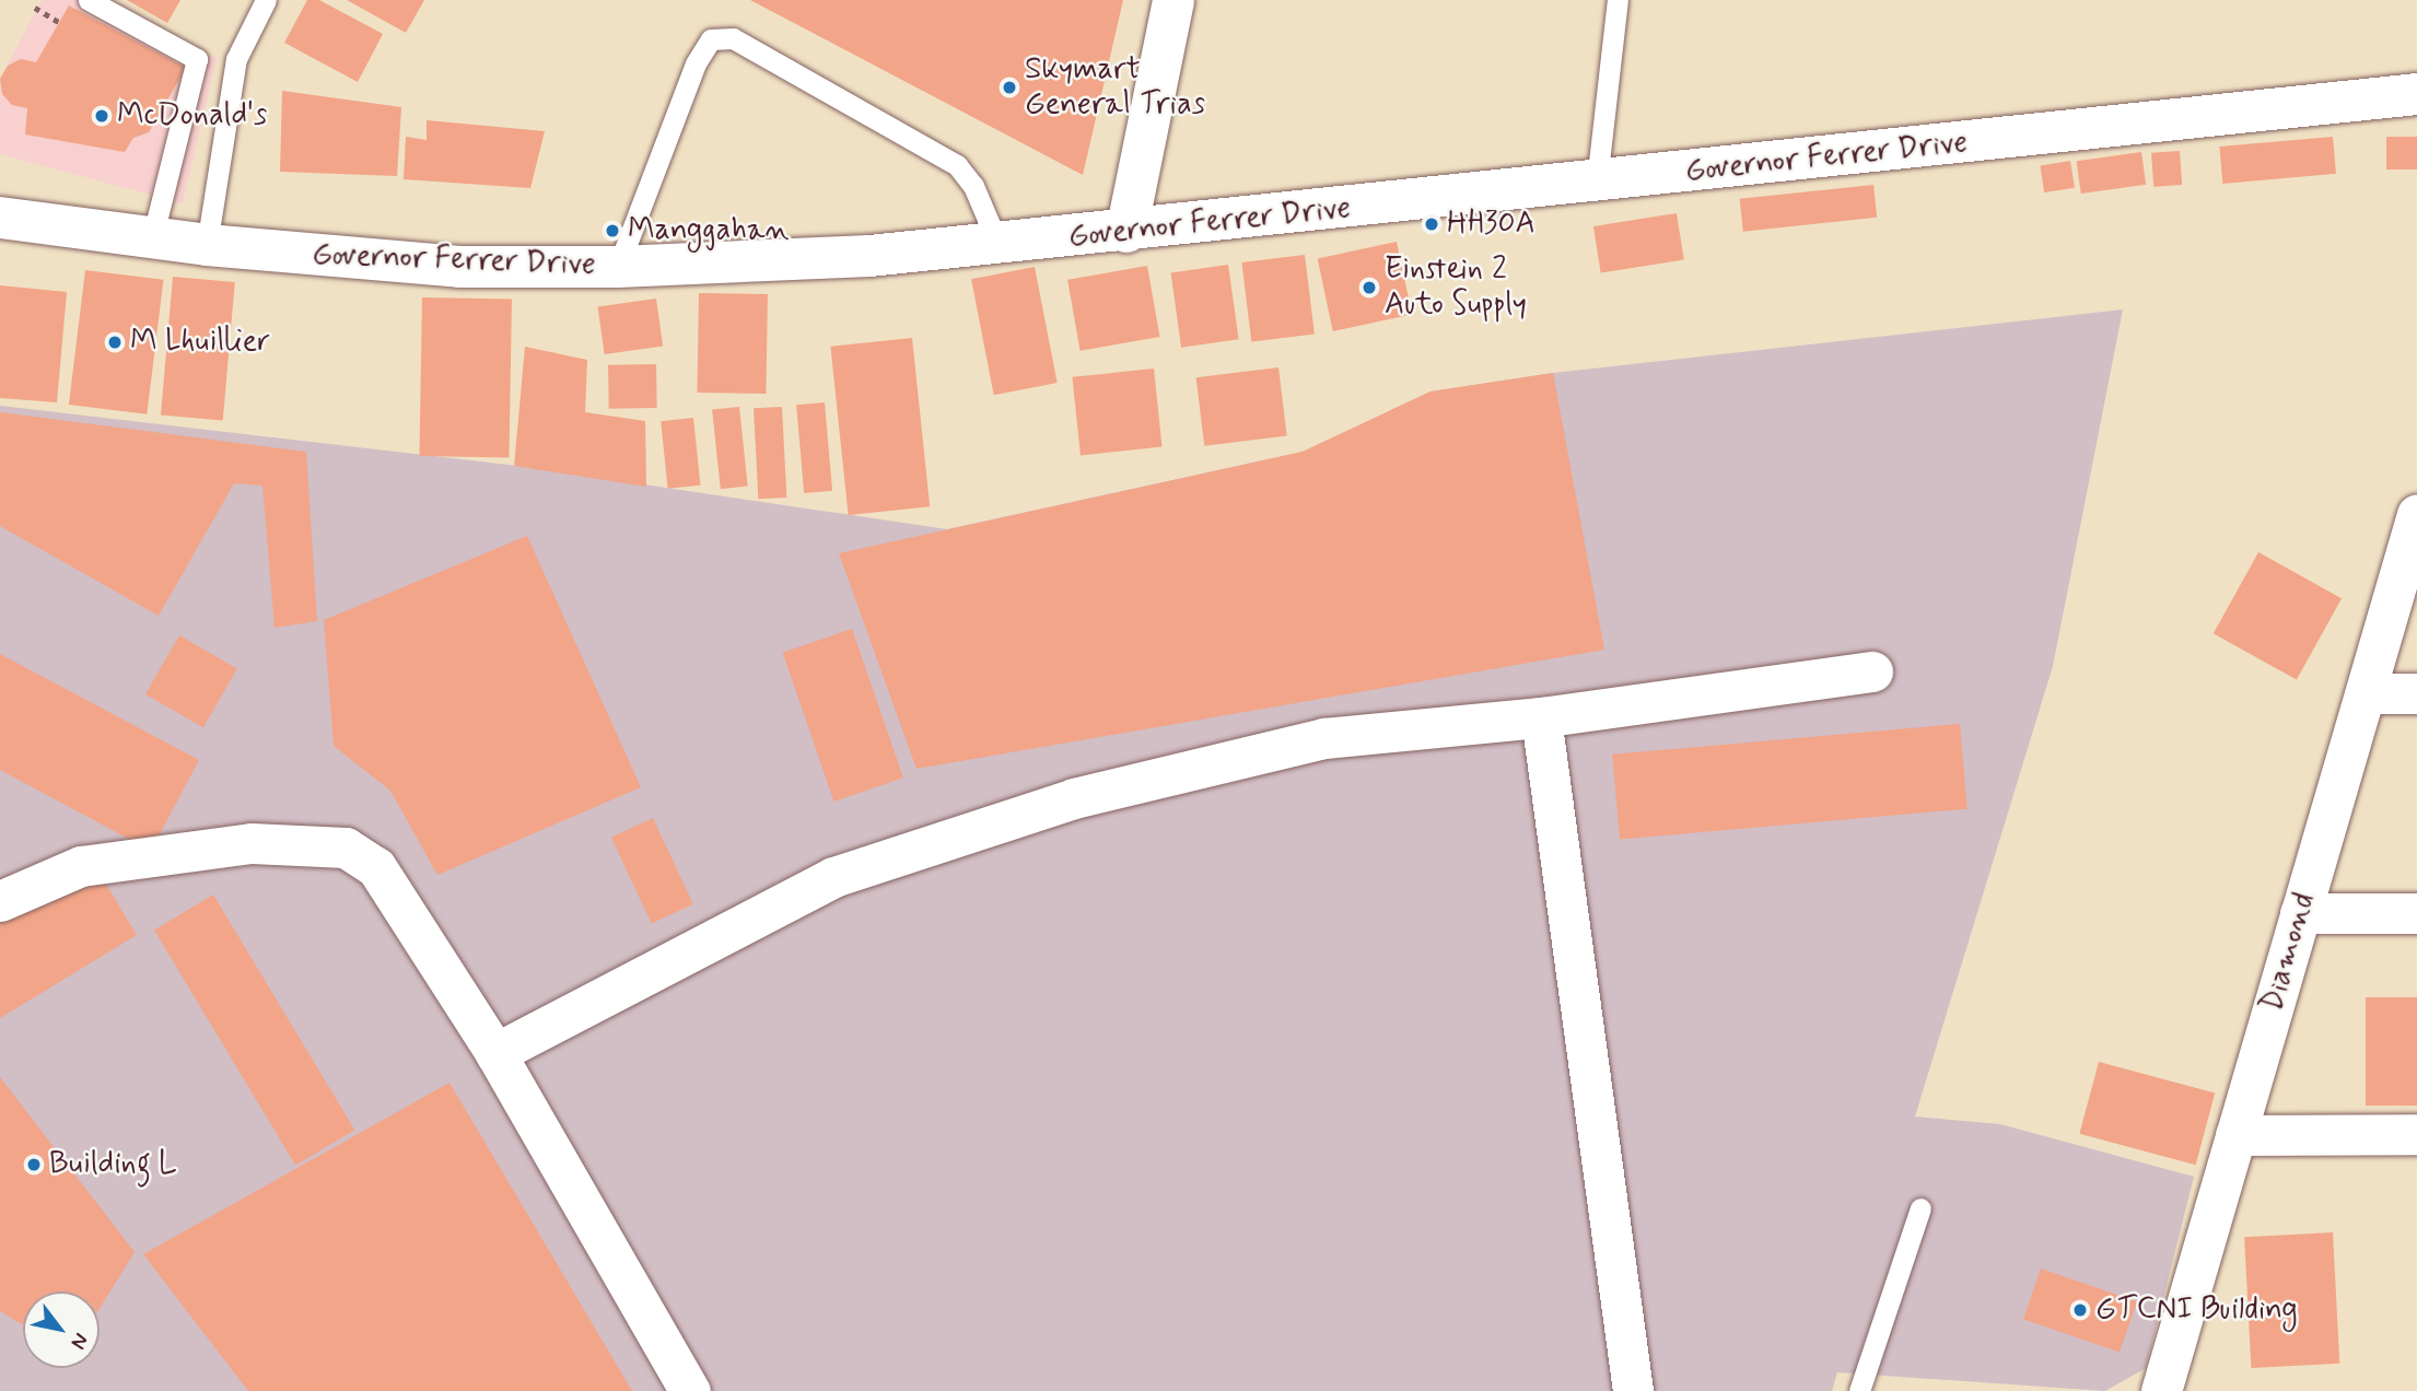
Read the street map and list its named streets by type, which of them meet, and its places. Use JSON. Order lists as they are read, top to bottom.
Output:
{
  "streets": {
    "main road": ["Governor Ferrer Drive"],
    "street": ["Diamond"]
  },
  "places": [
    "Skymart General Trias",
    "McDonald's",
    "HH30A",
    "Manggahan",
    "Einstein 2 Auto Supply",
    "M Lhuillier",
    "Building L",
    "GTCNI Building"
  ],
  "north": "bottom right"
}
